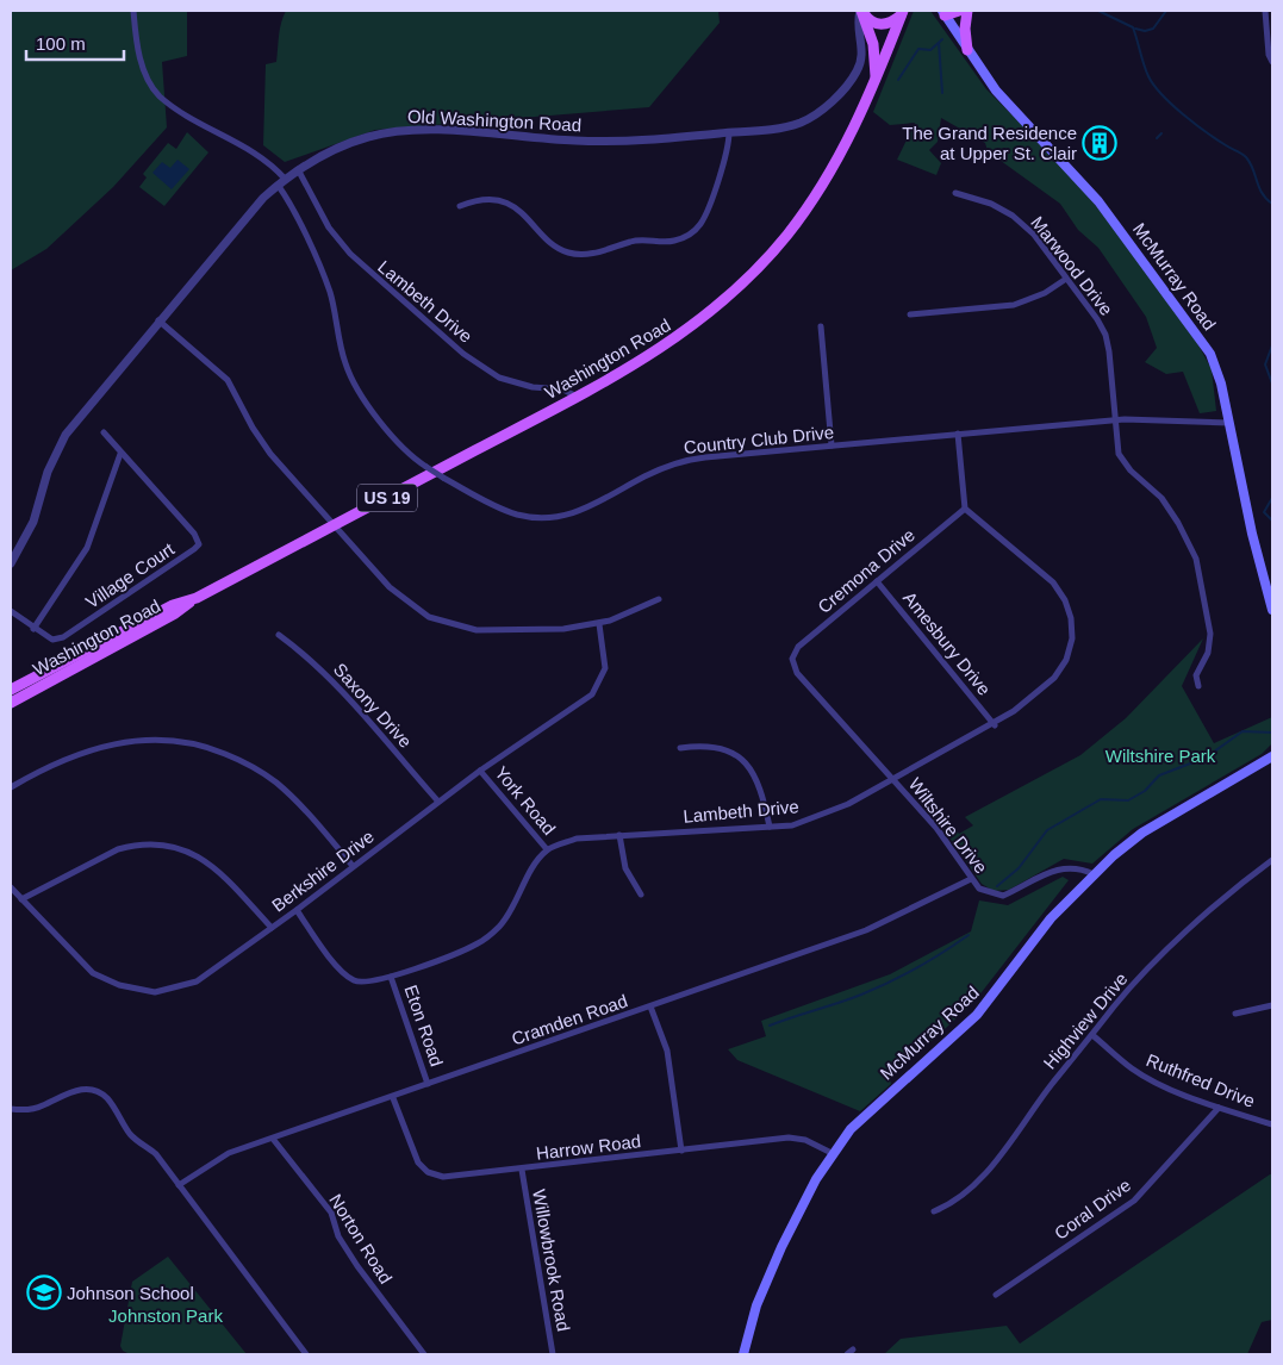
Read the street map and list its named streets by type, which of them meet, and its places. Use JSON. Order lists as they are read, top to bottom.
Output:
{
  "streets": {
    "main road": ["McMurray Road", "Washington Road", "US 19"],
    "street": [
      "Old Washington Road",
      "Marwood Drive",
      "Lambeth Drive",
      "Country Club Drive",
      "Cremona Drive",
      "Village Court",
      "Amesbury Drive",
      "Saxony Drive",
      "York Road",
      "Wiltshire Drive",
      "Berkshire Drive",
      "Cramden Road",
      "Highview Drive",
      "Eton Road",
      "Ruthfred Drive",
      "Harrow Road",
      "Coral Drive",
      "Norton Road",
      "Willowbrook Road"
    ]
  },
  "crossings": [
    ["Old Washington Road", "Lambeth Drive"],
    ["Old Washington Road", "Country Club Drive"],
    ["Marwood Drive", "Country Club Drive"],
    ["McMurray Road", "Country Club Drive"],
    ["McMurray Road", "Wiltshire Drive"],
    ["McMurray Road", "Harrow Road"],
    ["Lambeth Drive", "Washington Road"],
    ["Lambeth Drive", "Cremona Drive"],
    ["Lambeth Drive", "Amesbury Drive"],
    ["Lambeth Drive", "York Road"],
    ["Lambeth Drive", "Wiltshire Drive"],
    ["Cremona Drive", "Amesbury Drive"],
    ["Cremona Drive", "Wiltshire Drive"],
    ["Saxony Drive", "Berkshire Drive"],
    ["York Road", "Berkshire Drive"],
    ["Wiltshire Drive", "Cramden Road"],
    ["Cramden Road", "Eton Road"],
    ["Cramden Road", "Harrow Road"],
    ["Cramden Road", "Norton Road"],
    ["Highview Drive", "Ruthfred Drive"],
    ["Ruthfred Drive", "Coral Drive"],
    ["Harrow Road", "Willowbrook Road"]
  ],
  "parks": ["Wiltshire Park", "Johnston Park"],
  "places": {
    "building": ["The Grand Residence at Upper St. Clair"],
    "school or university": ["Johnson School"]
  },
  "scale_bar": "100 m"
}
